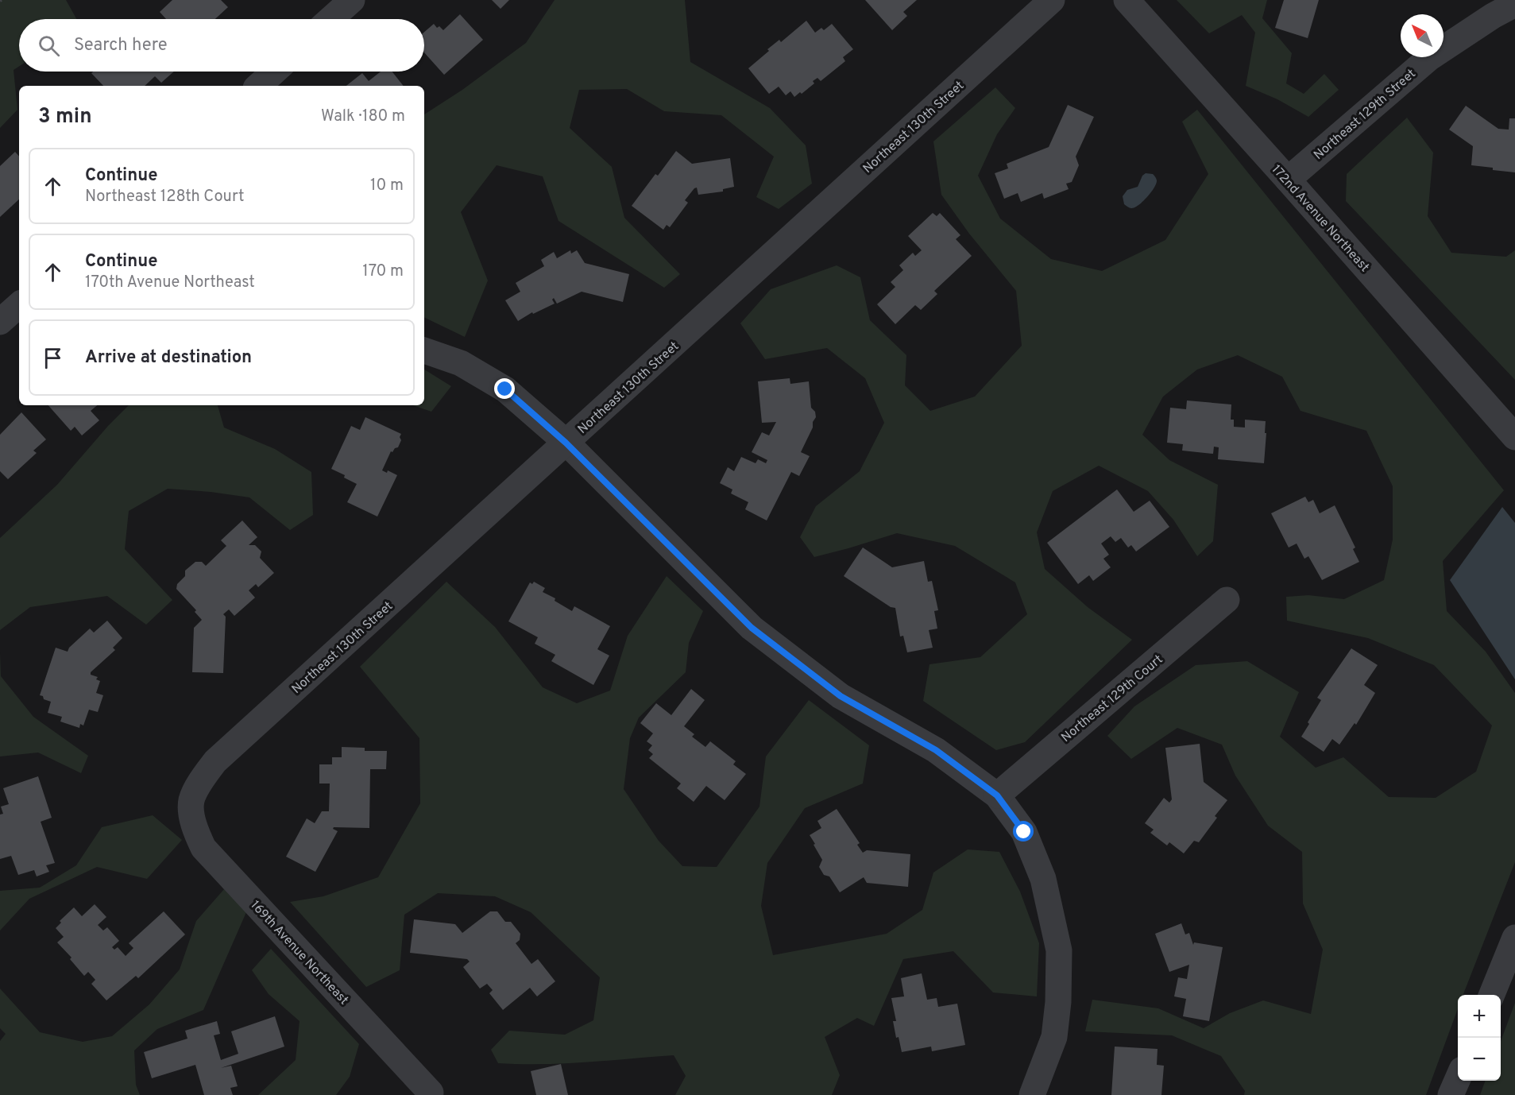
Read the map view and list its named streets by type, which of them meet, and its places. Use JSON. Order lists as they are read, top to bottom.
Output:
{
  "streets": {
    "street": [
      "Northeast 129th Street",
      "Northeast 130th Street",
      "172nd Avenue Northeast",
      "Northeast 129th Court",
      "169th Avenue Northeast"
    ]
  },
  "crossings": [
    ["Northeast 129th Street", "172nd Avenue Northeast"],
    ["Northeast 130th Street", "169th Avenue Northeast"]
  ],
  "north": "top left",
  "page": {
    "search": "Search here",
    "heading": ["3 min", "Walk · 180 m"],
    "list": [
      ["Continue", "Northeast 128th Court", "10 m"],
      ["Continue", "170th Avenue Northeast", "170 m"],
      "Arrive at destination"
    ],
    "map_buttons": ["+", "−"]
  }
}
